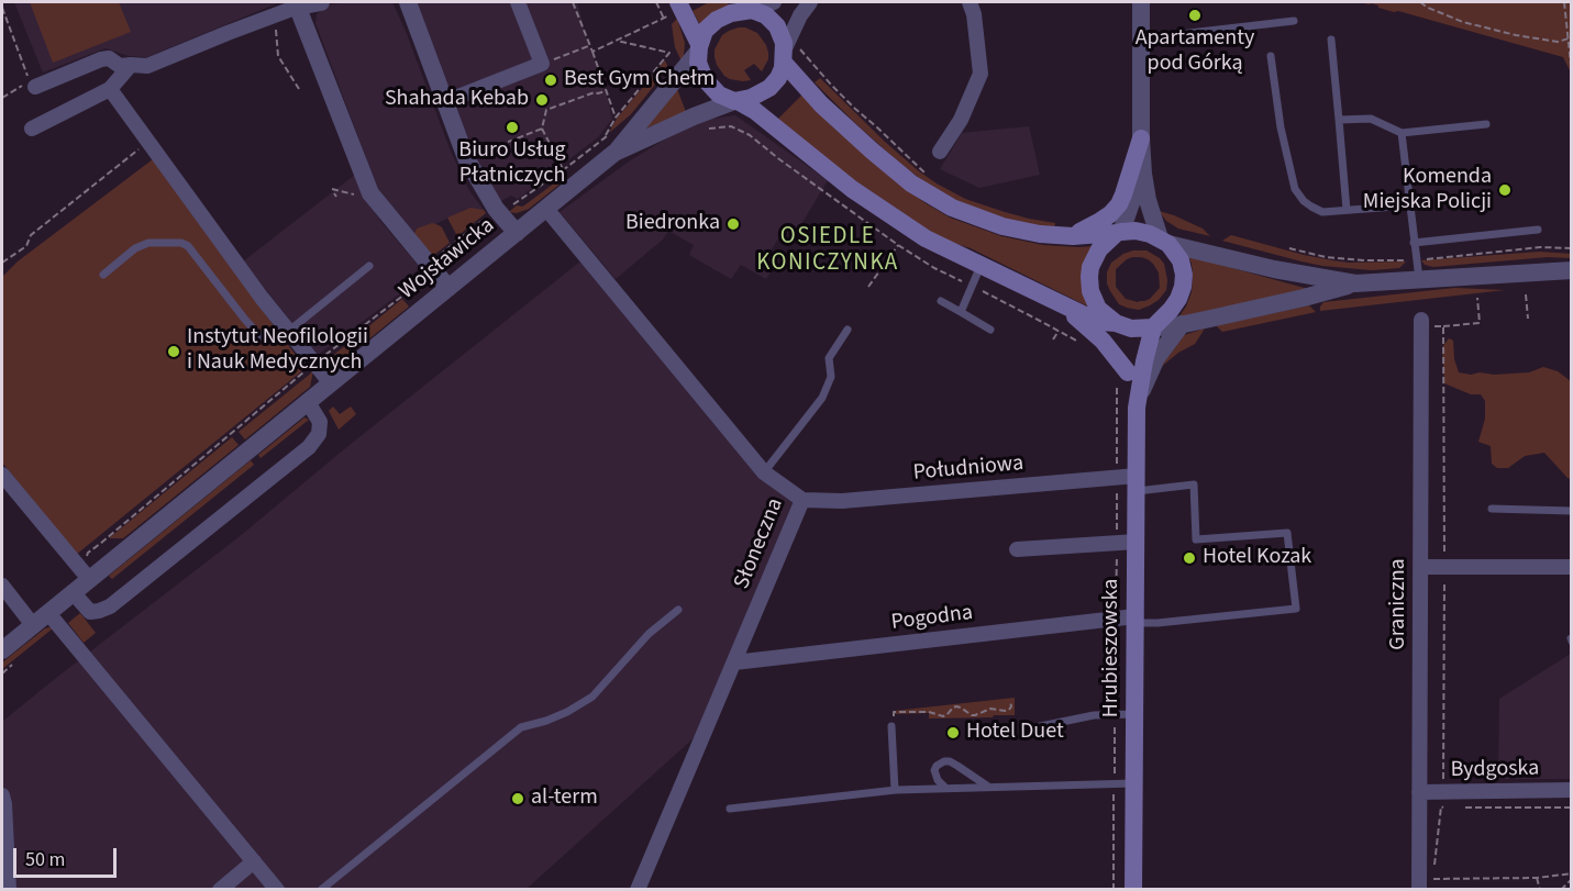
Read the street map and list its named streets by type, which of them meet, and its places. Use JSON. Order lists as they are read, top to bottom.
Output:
{
  "streets": {
    "main road": ["Hrubieszowska"],
    "street": [
      "Wojsławicka",
      "Południowa",
      "Słoneczna",
      "Graniczna",
      "Pogodna",
      "Bydgoska"
    ]
  },
  "crossings": [
    ["Wojsławicka", "Słoneczna"],
    ["Południowa", "Słoneczna"],
    ["Południowa", "Hrubieszowska"],
    ["Słoneczna", "Pogodna"],
    ["Graniczna", "Bydgoska"],
    ["Pogodna", "Hrubieszowska"]
  ],
  "districts": ["OSIEDLE KONICZYNKA"],
  "places": [
    "Apartamenty pod Górką",
    "Best Gym Chełm",
    "Shahada Kebab",
    "Biuro Usług Płatniczych",
    "Komenda Miejska Policji",
    "Biedronka",
    "Instytut Neofilologii i Nauk Medycznych",
    "Hotel Kozak",
    "Hotel Duet",
    "al-term"
  ],
  "scale_bar": "50 m"
}
